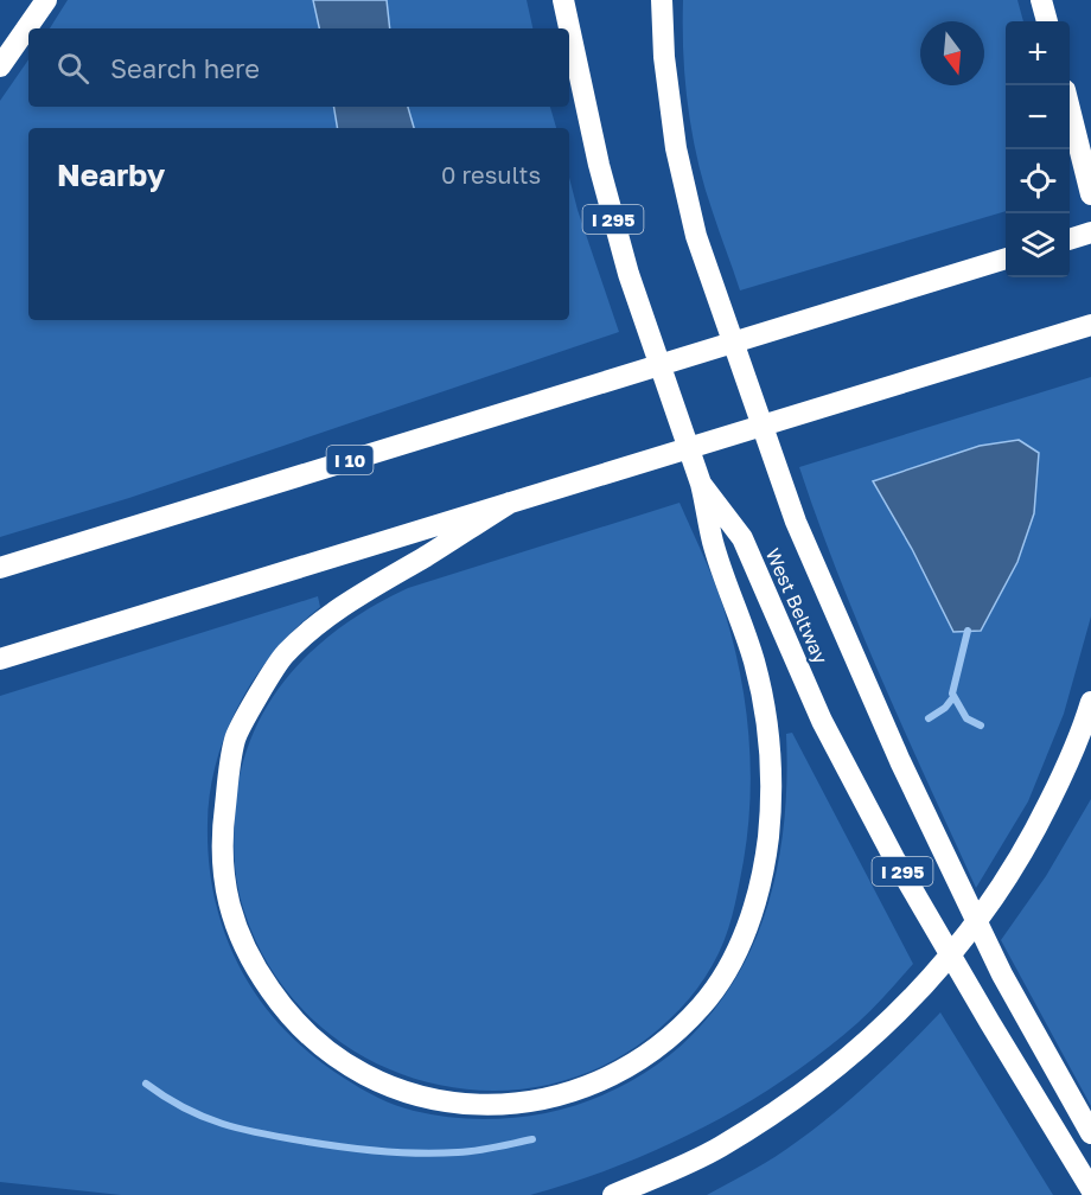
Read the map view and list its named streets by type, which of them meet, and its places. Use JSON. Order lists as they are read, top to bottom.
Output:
{
  "streets": {
    "highway": ["I 295", "I 10", "West Beltway"]
  },
  "north": "bottom",
  "page": {
    "map_buttons": ["+", "−"],
    "search": "Search here",
    "heading": ["Nearby", "0 results"]
  }
}
